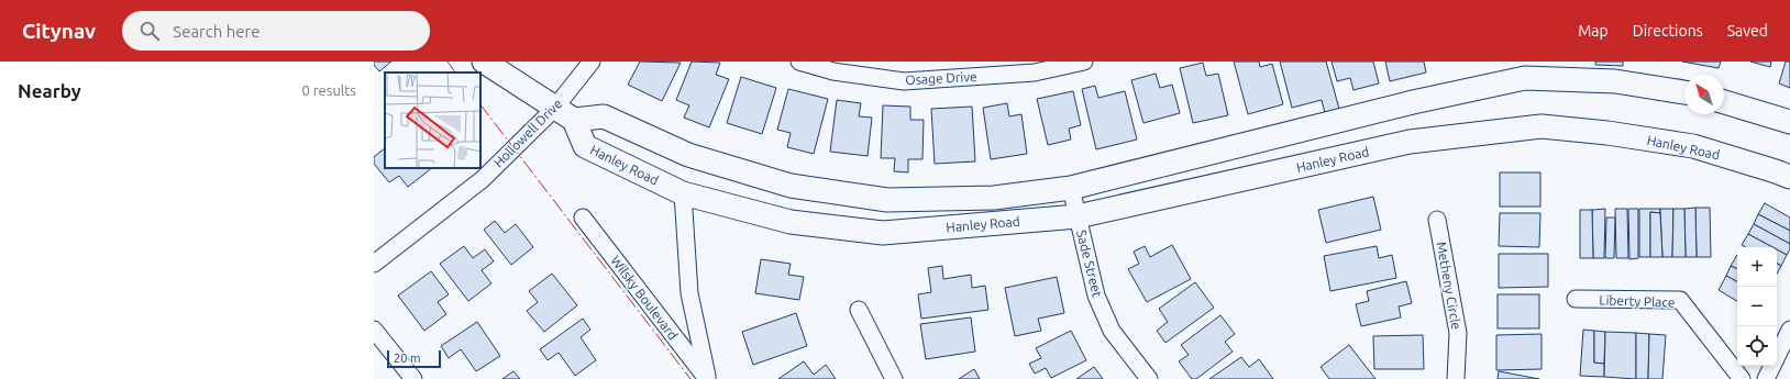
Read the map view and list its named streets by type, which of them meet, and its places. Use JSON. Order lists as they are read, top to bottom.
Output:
{
  "streets": {
    "main road": ["Hanley Road"],
    "street": [
      "Osage Drive",
      "Hollowell Drive",
      "Sade Street",
      "Metheny Circle",
      "Wilsky Boulevard",
      "Liberty Place"
    ]
  },
  "crossings": [
    ["Hanley Road", "Sade Street"],
    ["Hanley Road", "Wilsky Boulevard"]
  ],
  "scale_bar": "20 m",
  "north": "top left",
  "page": {
    "header": "Citynav",
    "search": "Search here",
    "nav": ["Map", "Directions", "Saved"],
    "heading": ["Nearby", "0 results"],
    "map_buttons": ["+", "−"],
    "scale": "20 m"
  }
}
